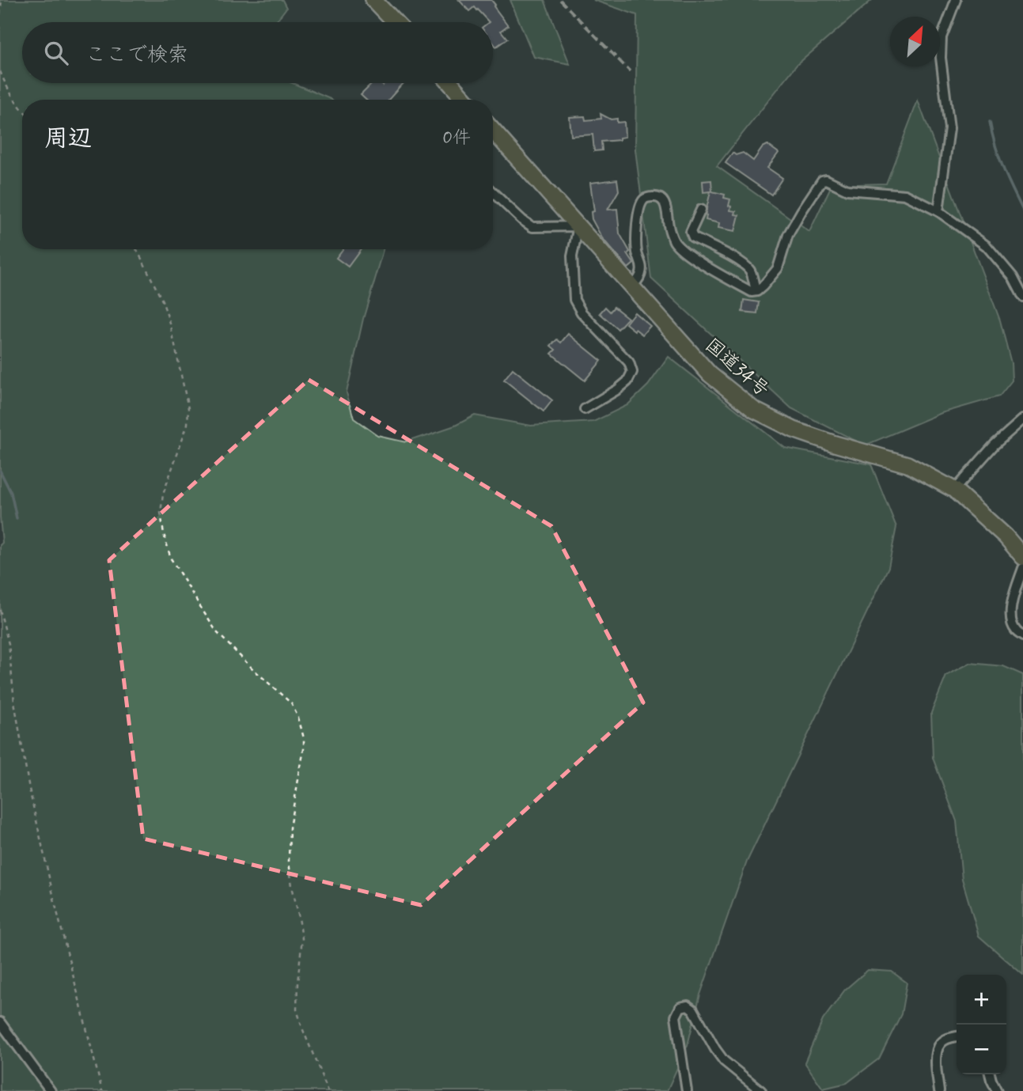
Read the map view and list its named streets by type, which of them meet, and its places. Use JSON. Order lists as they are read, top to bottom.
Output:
{
  "streets": {
    "highway": ["国道34号"]
  },
  "north": "top right",
  "page": {
    "search": "ここで検索",
    "heading": ["周辺", "0件"],
    "map_buttons": ["+", "−"]
  }
}
